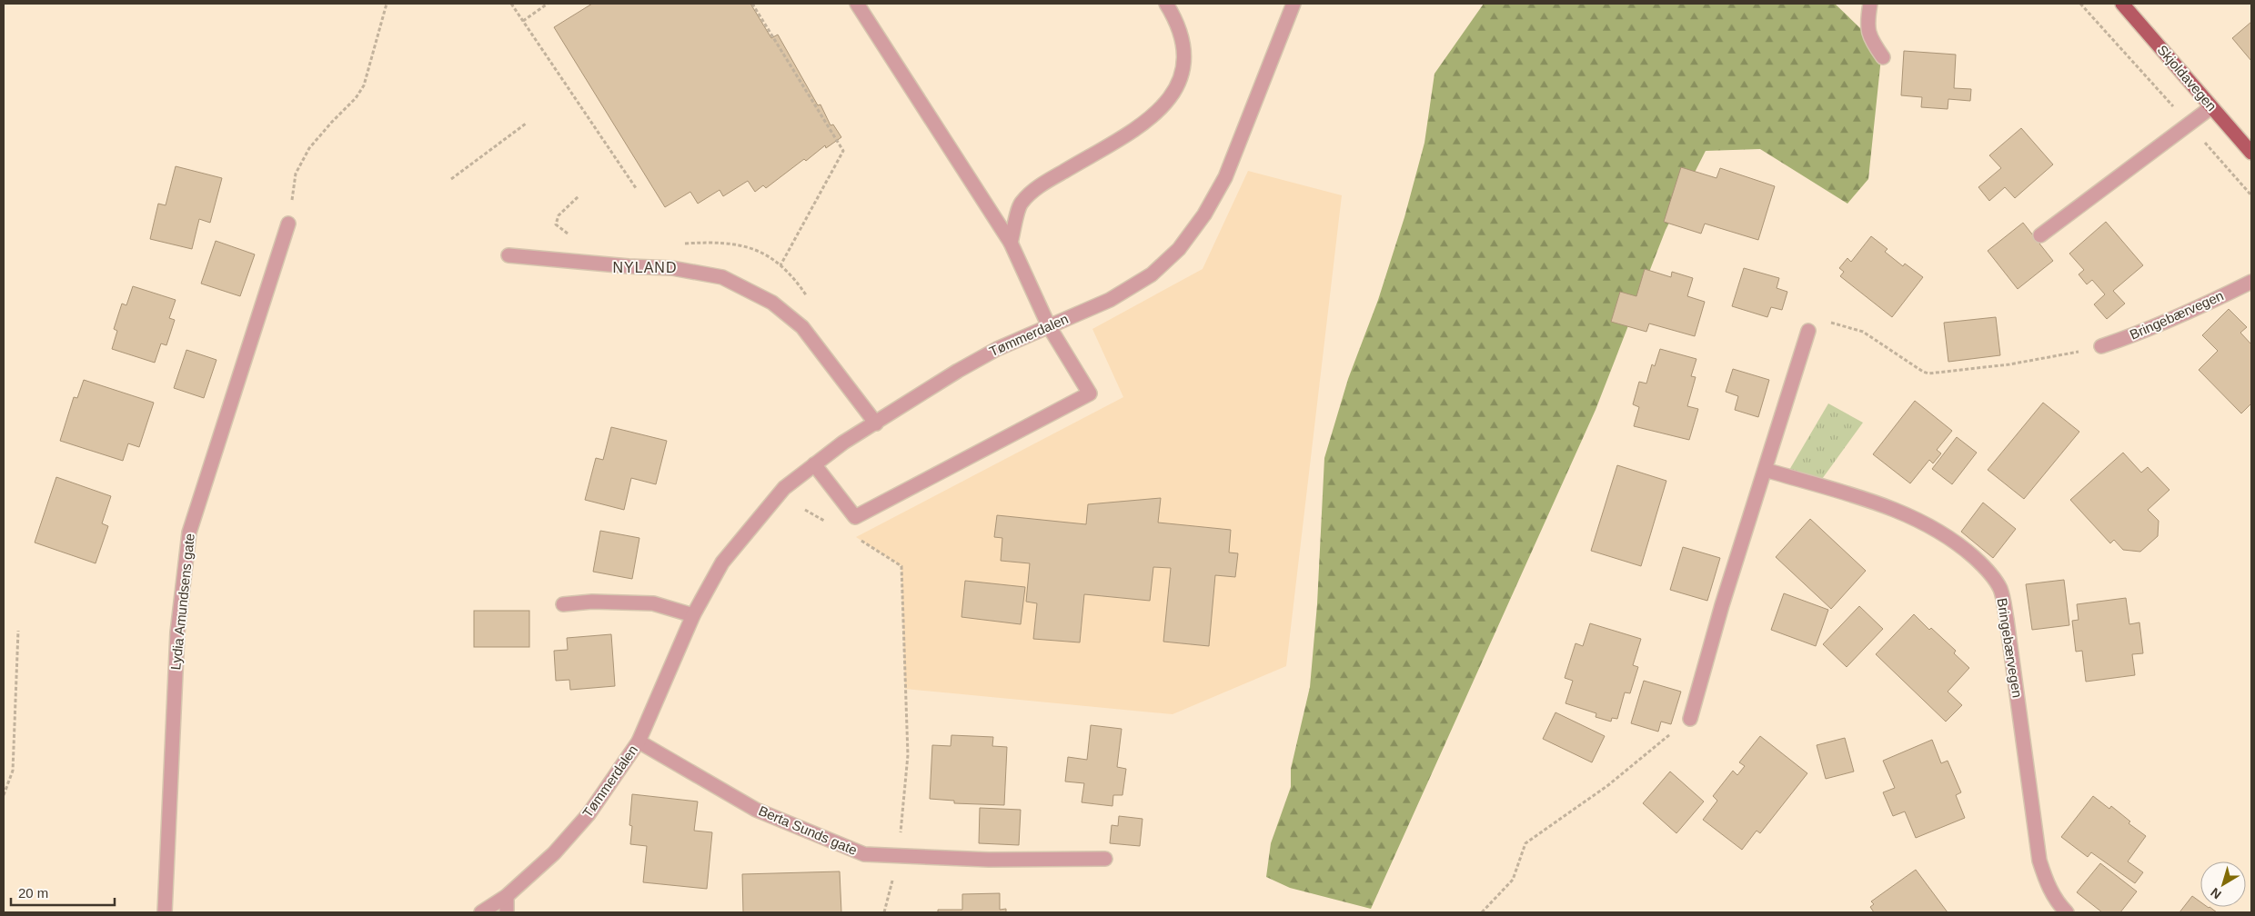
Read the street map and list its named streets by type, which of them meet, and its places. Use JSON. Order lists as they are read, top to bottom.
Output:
{
  "streets": {
    "main road": ["Skjoldavegen"],
    "street": [
      "Bringebærvegen",
      "Tømmerdalen",
      "Lydia Amundsens gate",
      "Berta Sunds gate"
    ]
  },
  "crossings": [
    ["Tømmerdalen", "Berta Sunds gate"]
  ],
  "districts": ["NYLAND"],
  "scale_bar": "20 m",
  "north": "bottom left"
}
